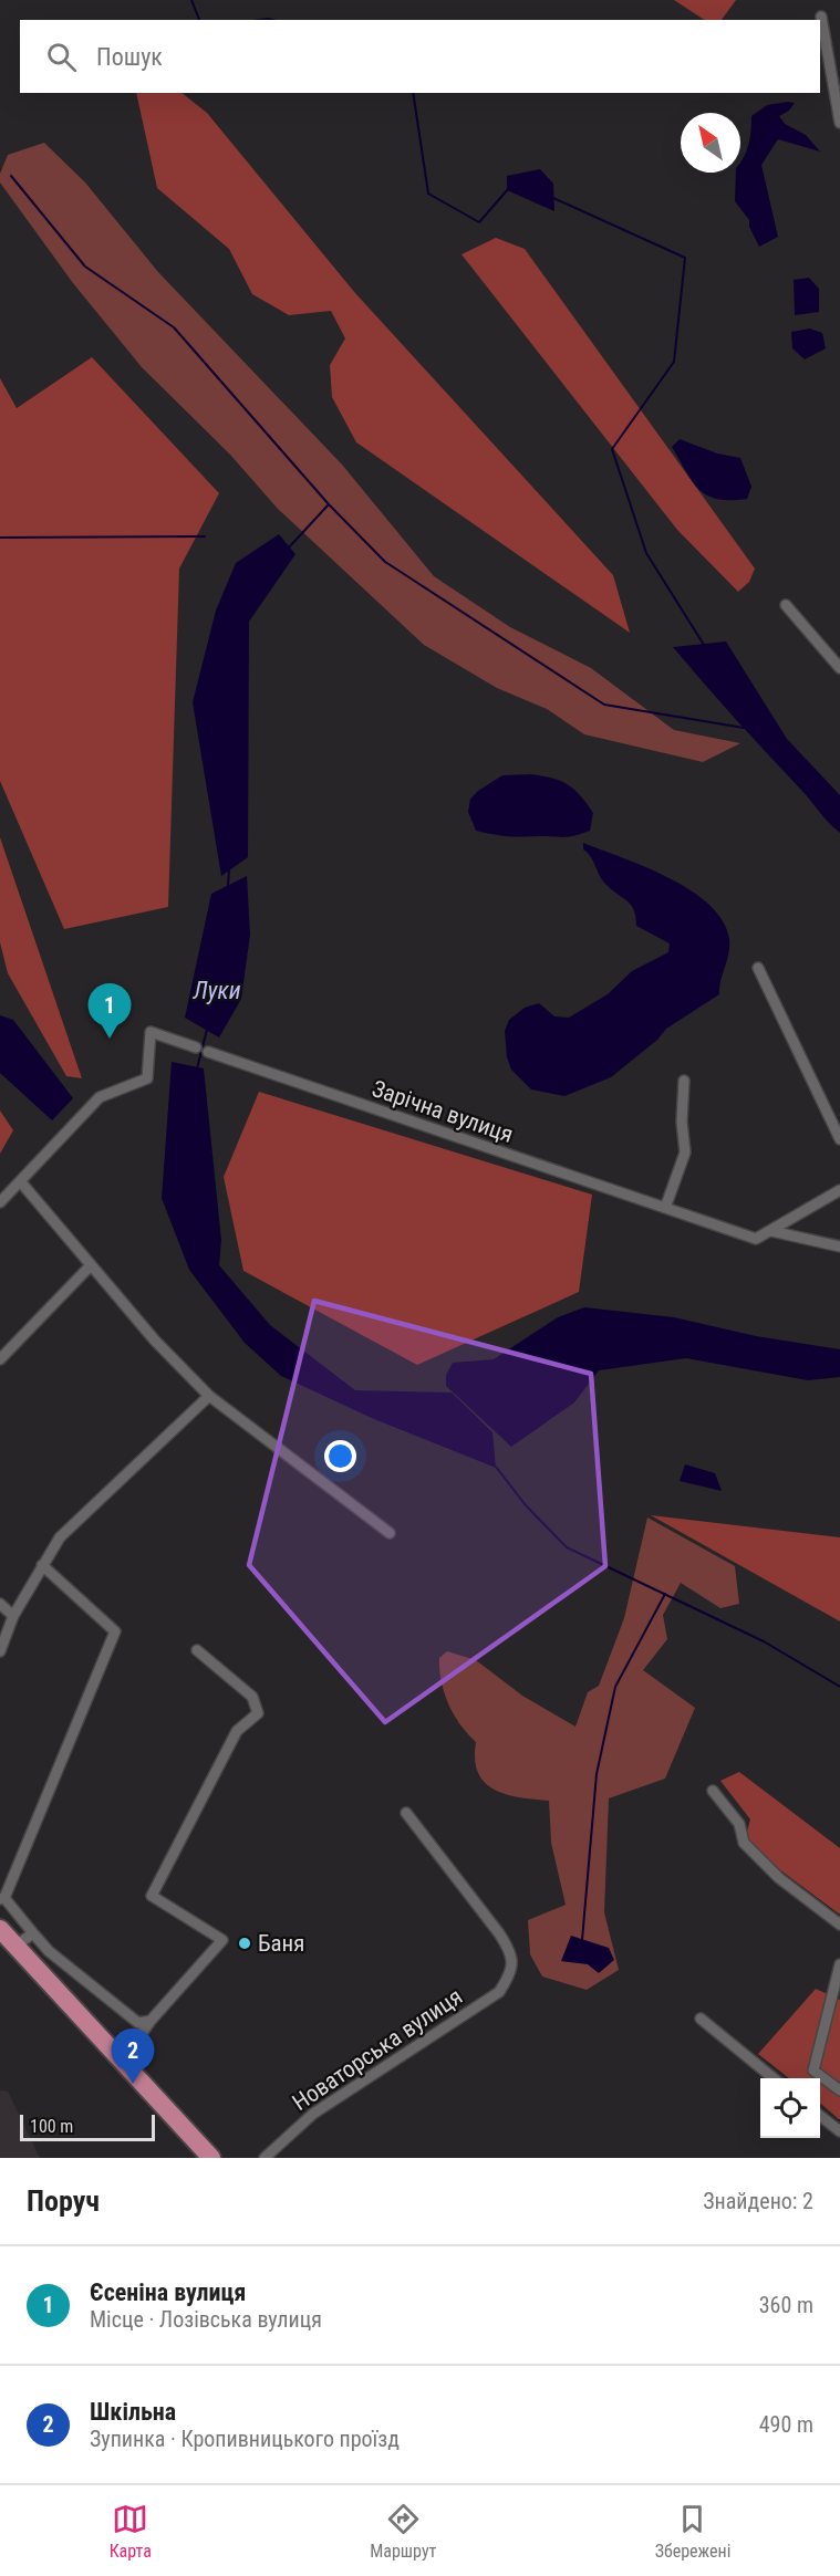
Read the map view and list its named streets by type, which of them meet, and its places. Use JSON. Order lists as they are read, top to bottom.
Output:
{
  "streets": {
    "street": ["Зарічна вулиця", "Новаторська вулиця"]
  },
  "water": ["Луки"],
  "places": ["Баня"],
  "scale_bar": "100 m",
  "north": "top left",
  "page": {
    "search": "Пошук",
    "pins": ["1", "2"],
    "scale": "100 m",
    "heading": ["Поруч", "Знайдено: 2"],
    "list": [
      {
        "mark": "1",
        "name": "Єсеніна вулиця",
        "note": "Місце · Лозівська вулиця",
        "value": "360 m"
      },
      {
        "mark": "2",
        "name": "Шкільна",
        "note": "Зупинка · Кропивницького проїзд",
        "value": "490 m"
      }
    ],
    "nav": ["Карта", "Маршрут", "Збережені"]
  }
}
